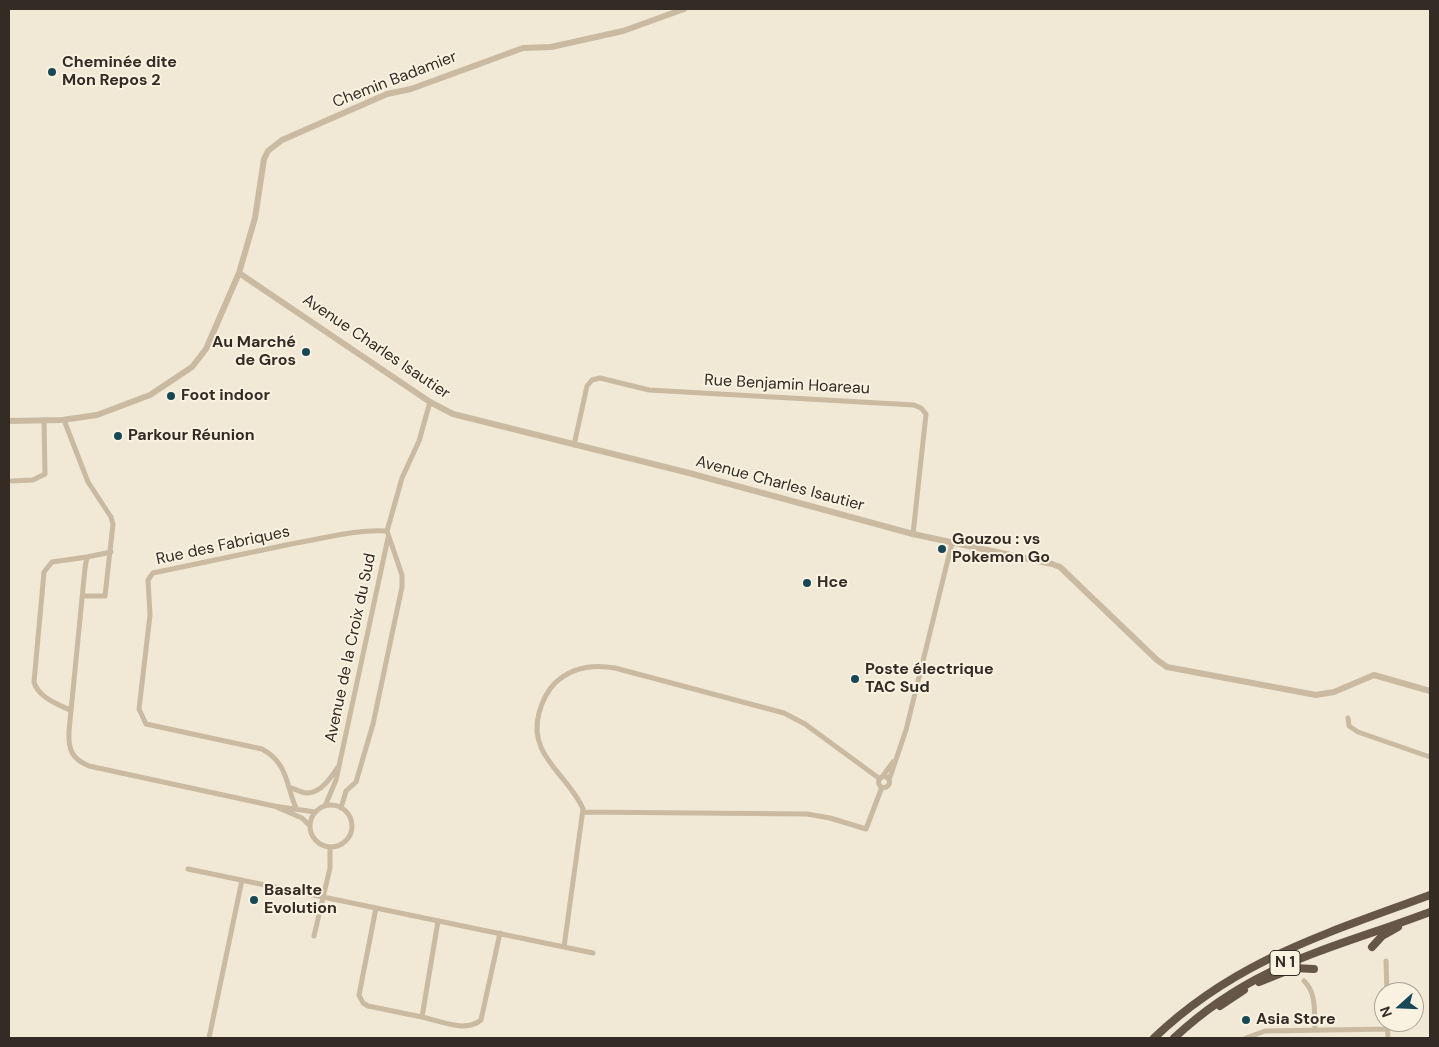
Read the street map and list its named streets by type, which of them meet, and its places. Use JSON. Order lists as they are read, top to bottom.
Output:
{
  "streets": {
    "highway": ["N 1"],
    "street": [
      "Chemin Badamier",
      "Avenue Charles Isautier",
      "Rue Benjamin Hoareau",
      "Rue des Fabriques",
      "Avenue de la Croix du Sud"
    ]
  },
  "crossings": [
    ["Chemin Badamier", "Avenue Charles Isautier"],
    ["Avenue Charles Isautier", "Rue Benjamin Hoareau"],
    ["Rue des Fabriques", "Avenue de la Croix du Sud"]
  ],
  "places": [
    "Cheminée dite Mon Repos 2",
    "Au Marché de Gros",
    "Foot indoor",
    "Parkour Réunion",
    "Gouzou : vs Pokemon Go",
    "Hce",
    "Poste électrique TAC Sud",
    "Basalte Evolution",
    "Asia Store"
  ],
  "north": "left"
}
